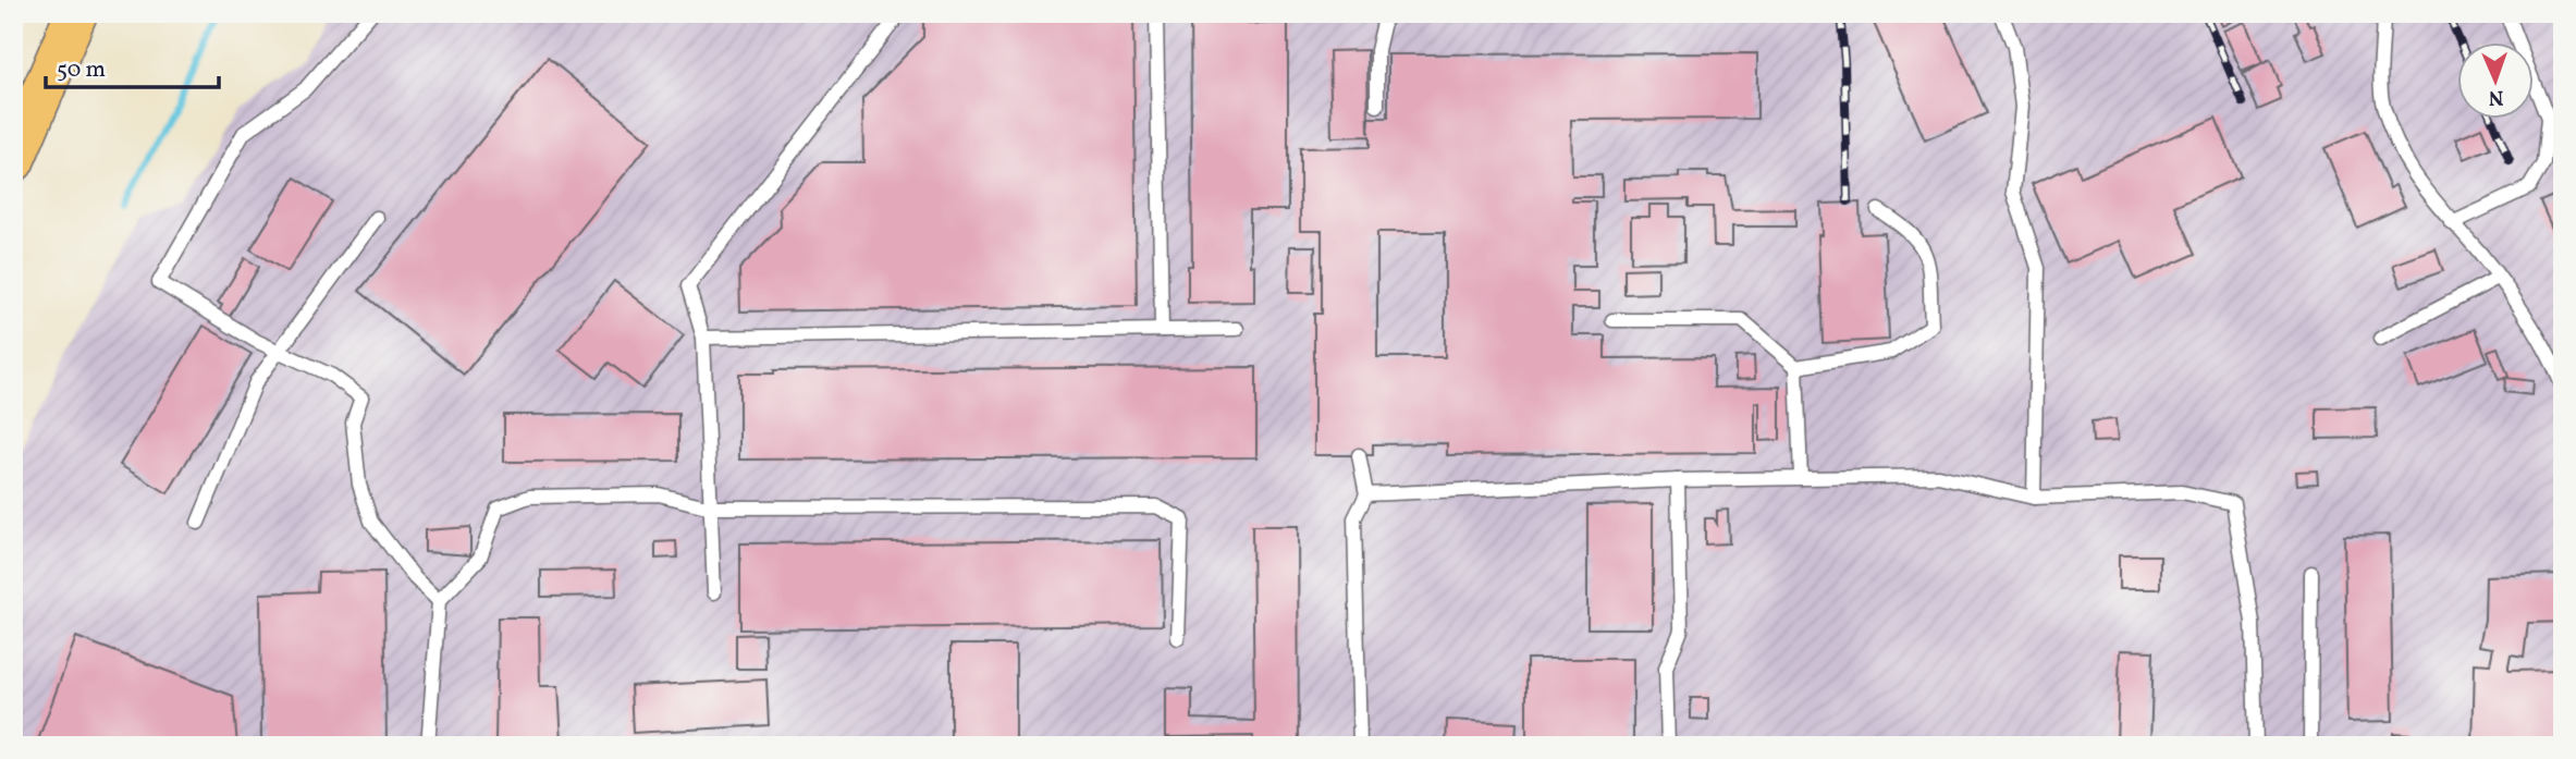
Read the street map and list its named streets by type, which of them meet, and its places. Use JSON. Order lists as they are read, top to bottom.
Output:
{
  "scale_bar": "50 m",
  "north": "bottom"
}
